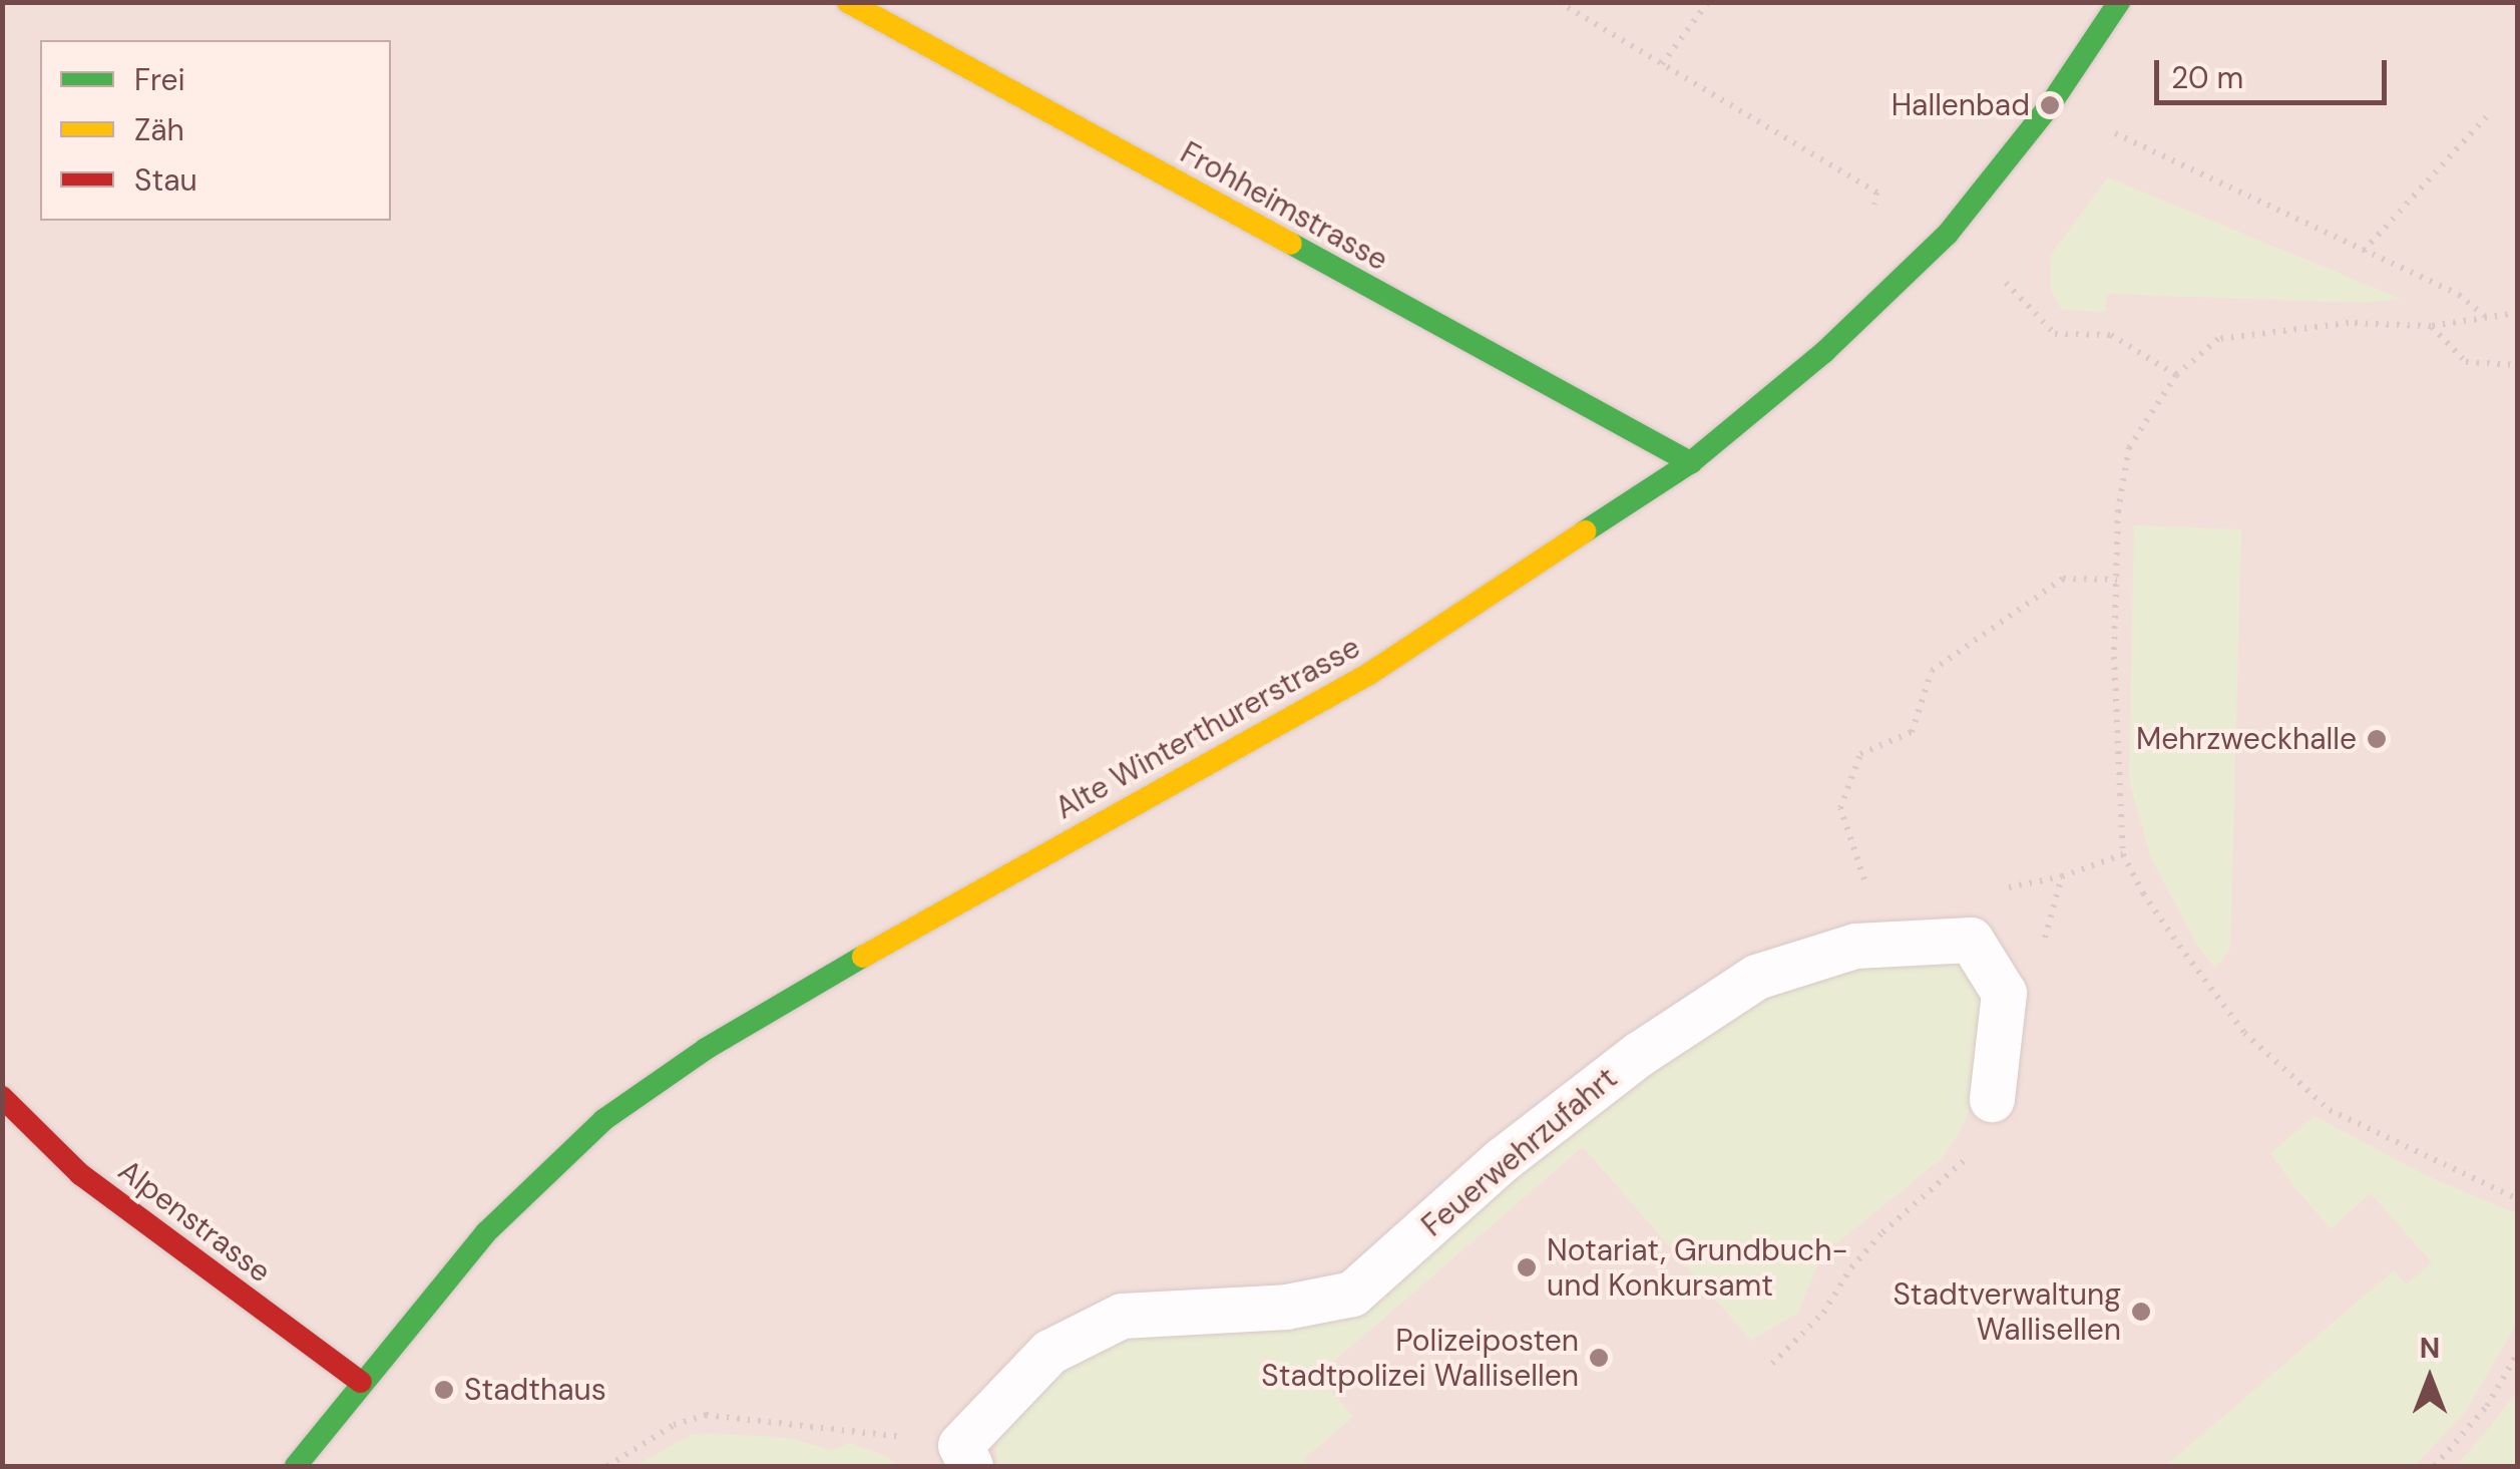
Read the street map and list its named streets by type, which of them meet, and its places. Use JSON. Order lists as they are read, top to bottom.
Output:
{
  "streets": {
    "main road": ["Frohheimstrasse", "Alte Winterthurerstrasse", "Alpenstrasse"],
    "lane": ["Feuerwehrzufahrt"]
  },
  "crossings": [
    ["Frohheimstrasse", "Alte Winterthurerstrasse"],
    ["Alte Winterthurerstrasse", "Alpenstrasse"]
  ],
  "places": [
    "Hallenbad",
    "Mehrzweckhalle",
    "Notariat, Grundbuch- und Konkursamt",
    "Stadtverwaltung Wallisellen",
    "Polizeiposten Stadtpolizei Wallisellen",
    "Stadthaus"
  ],
  "legend": ["Frei", "Zäh", "Stau"],
  "scale_bar": "20 m",
  "north": "top"
}
